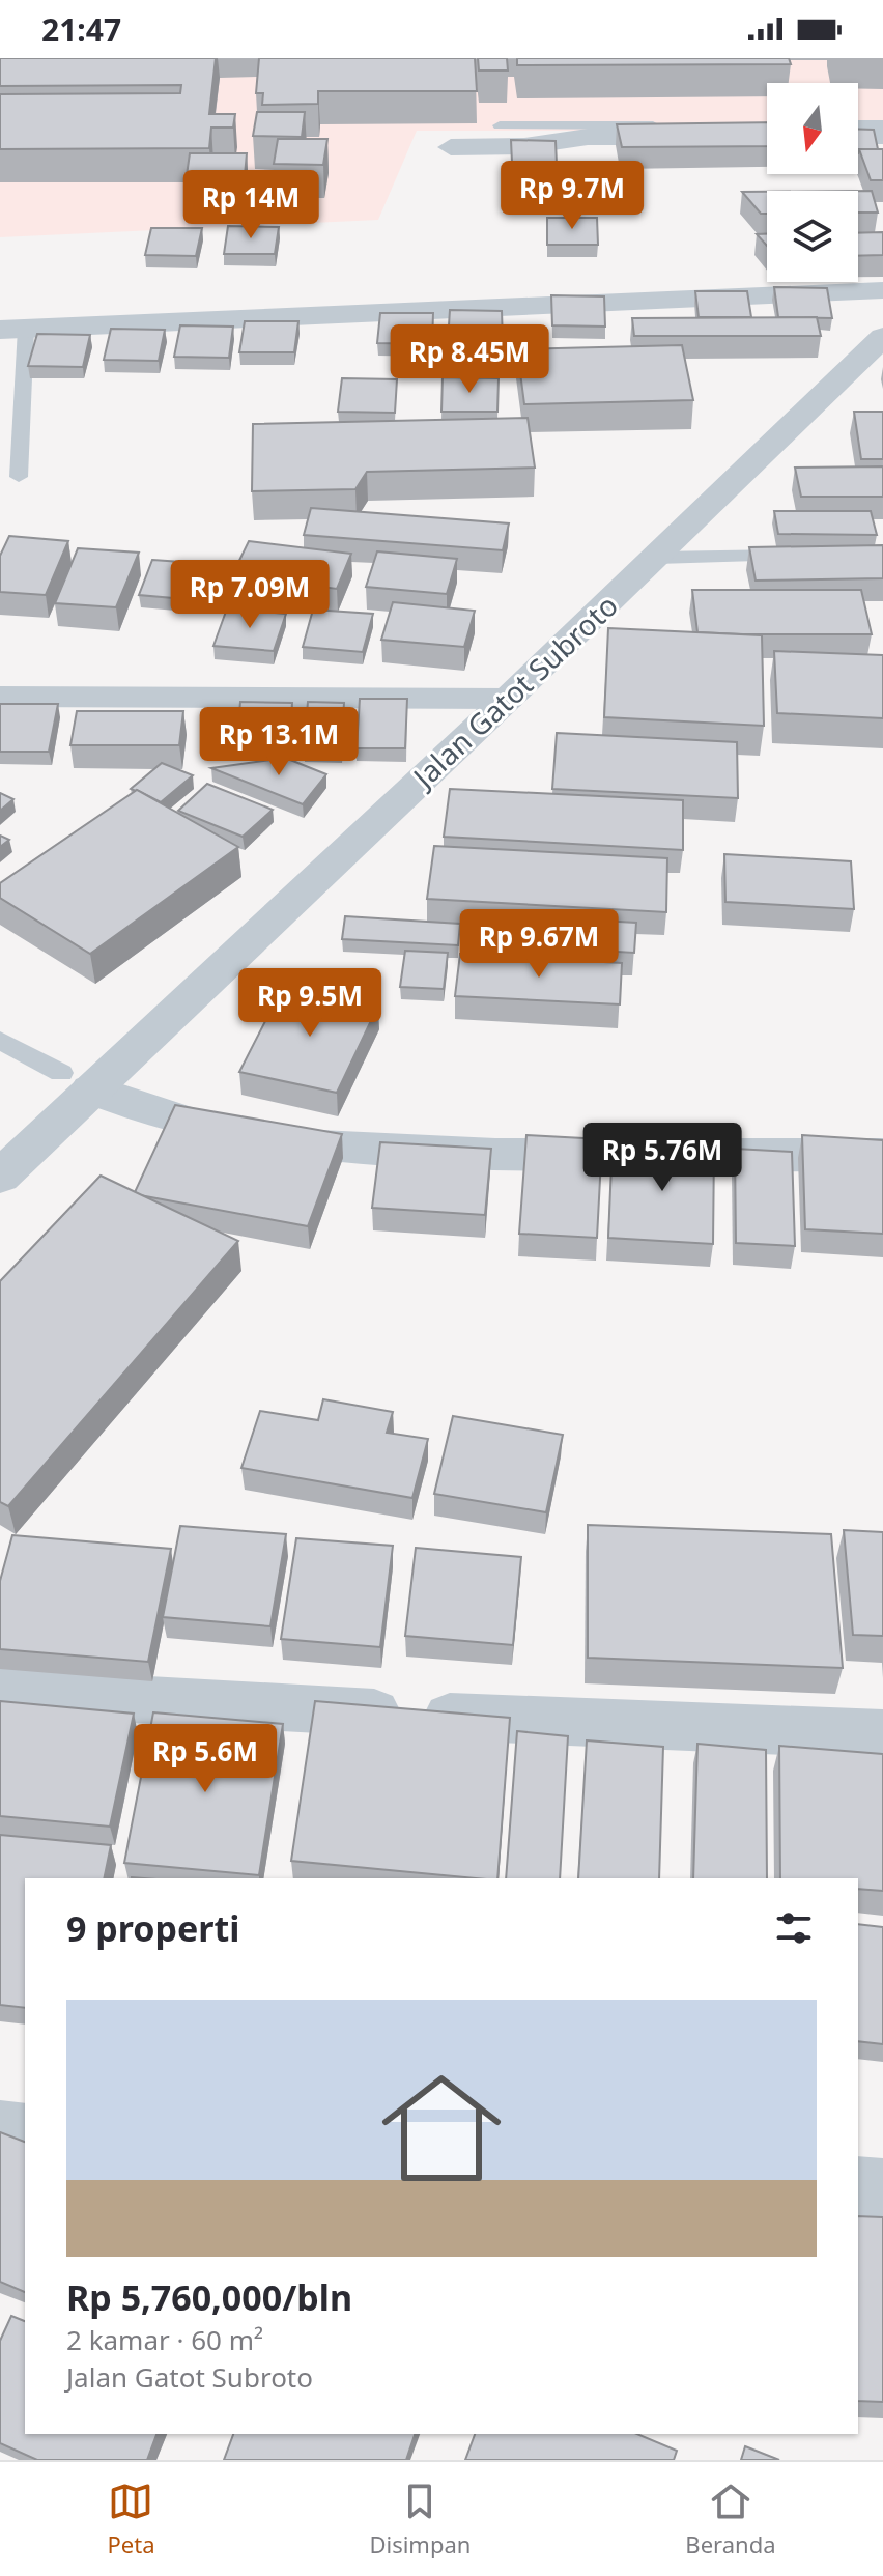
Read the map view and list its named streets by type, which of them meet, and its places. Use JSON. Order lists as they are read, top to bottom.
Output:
{
  "streets": {
    "street": ["Jalan Gatot Subroto"]
  },
  "north": "bottom",
  "page": {
    "status": "21:47",
    "price": [
      "Rp 9.7M",
      "Rp 14M",
      "Rp 8.45M",
      "Rp 7.09M",
      "Rp 13.1M",
      "Rp 9.67M",
      "Rp 9.5M",
      "Rp 5.76M",
      "Rp 5.6M"
    ],
    "heading": "9 properti",
    "list": [
      {
        "name": "Rp 5,760,000/bln",
        "note": "2 kamar · 60 m² · Jalan Gatot Subroto"
      }
    ],
    "tabs": ["Peta", "Disimpan", "Beranda"]
  }
}
